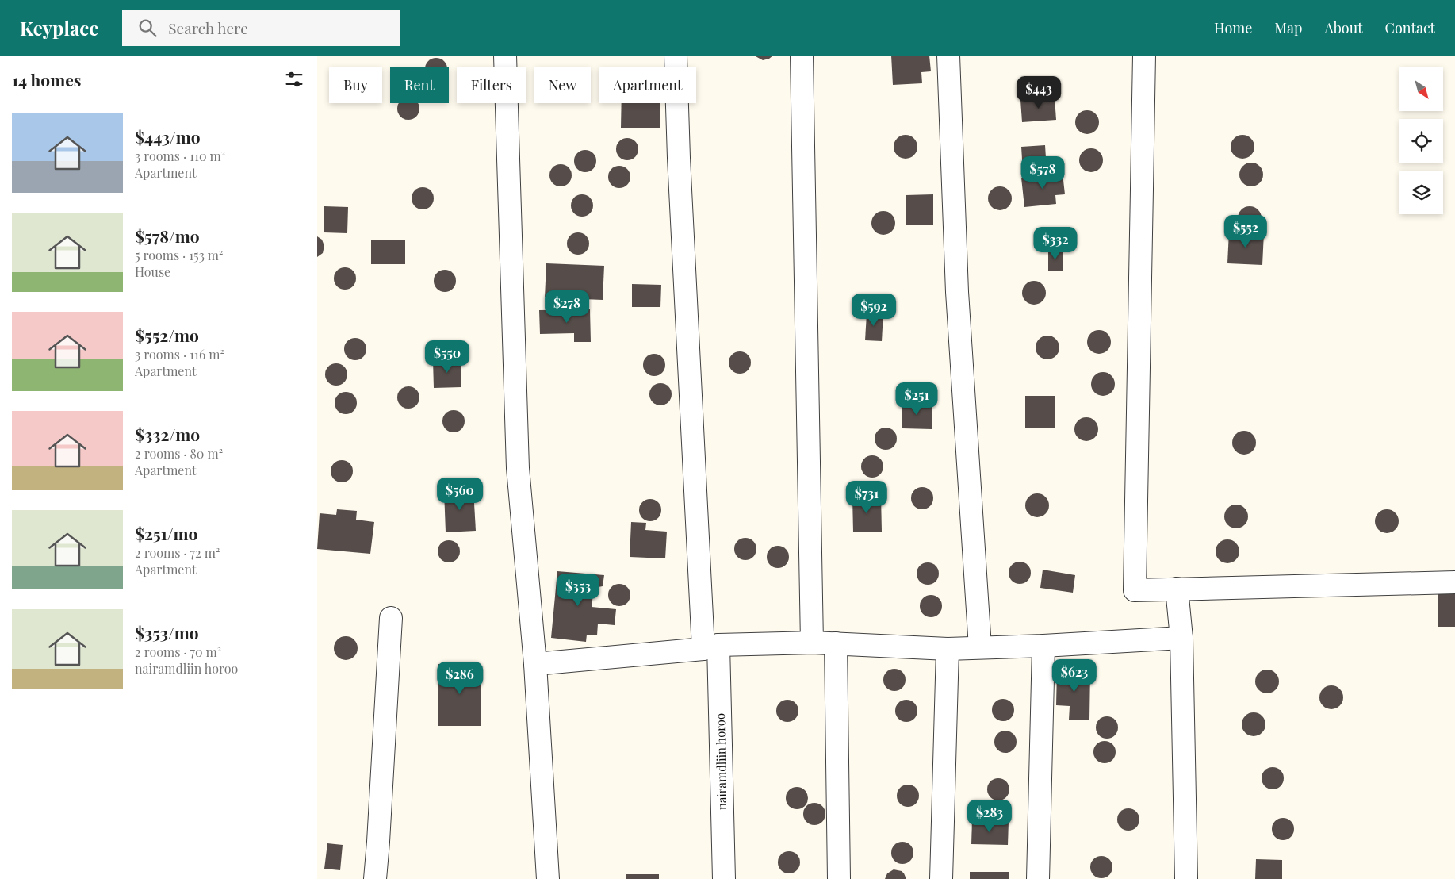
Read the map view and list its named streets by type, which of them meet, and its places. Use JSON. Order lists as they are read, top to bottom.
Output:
{
  "streets": {
    "street": ["nairamdliin horoo"]
  },
  "north": "bottom right",
  "page": {
    "header": "Keyplace",
    "search": "Search here",
    "nav": [
      "Home",
      "Map",
      "About",
      "Contact"
    ],
    "heading": "14 homes",
    "chip": [
      "Buy",
      "Rent",
      "Filters",
      "New",
      "Apartment"
    ],
    "price": [
      "$443",
      "$578",
      "$552",
      "$332",
      "$278",
      "$592",
      "$550",
      "$251",
      "$560",
      "$731",
      "$353",
      "$623",
      "$286",
      "$283"
    ],
    "list": [
      {
        "name": "$443/mo",
        "note": "3 rooms · 110 m² · Apartment"
      },
      {
        "name": "$578/mo",
        "note": "5 rooms · 153 m² · House"
      },
      {
        "name": "$552/mo",
        "note": "3 rooms · 116 m² · Apartment"
      },
      {
        "name": "$332/mo",
        "note": "2 rooms · 80 m² · Apartment"
      },
      {
        "name": "$251/mo",
        "note": "2 rooms · 72 m² · Apartment"
      },
      {
        "name": "$353/mo",
        "note": "2 rooms · 70 m² · nairamdliin horoo"
      }
    ]
  }
}
